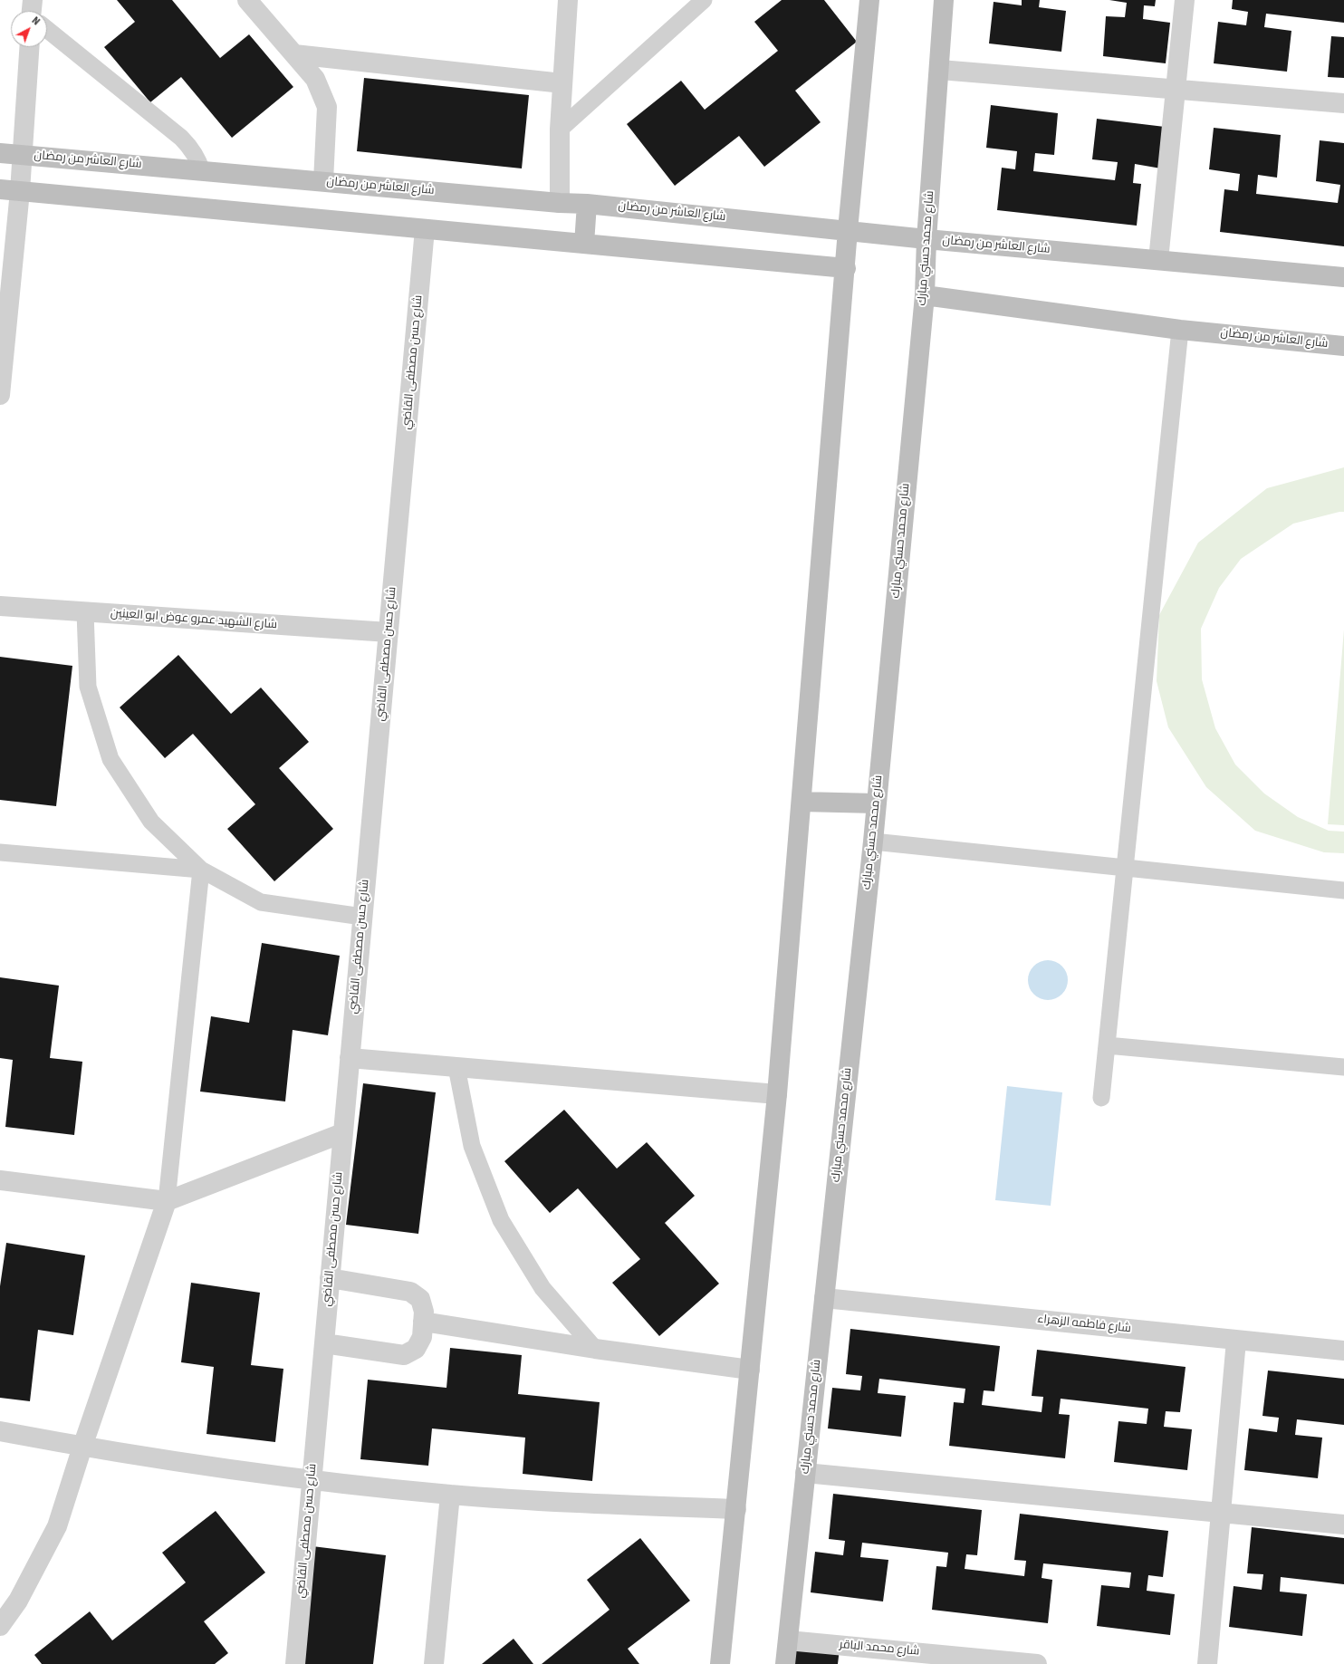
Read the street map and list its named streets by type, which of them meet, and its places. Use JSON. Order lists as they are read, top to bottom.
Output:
{
  "streets": {
    "street": [
      "شارع العاشر من رمضان",
      "شارع محمد حسني مبارك",
      "شارع حسن مصطفى القاضي",
      "شارع الشهيد عمرو عوض ابو العينين",
      "شارع فاطمه الزهراء",
      "شارع محمد الباقر"
    ]
  },
  "crossings": [
    ["شارع العاشر من رمضان", "شارع محمد حسني مبارك"],
    ["شارع محمد حسني مبارك", "شارع فاطمه الزهراء"],
    ["شارع محمد حسني مبارك", "شارع محمد الباقر"],
    ["شارع حسن مصطفى القاضي", "شارع الشهيد عمرو عوض ابو العينين"]
  ],
  "north": "top right"
}
